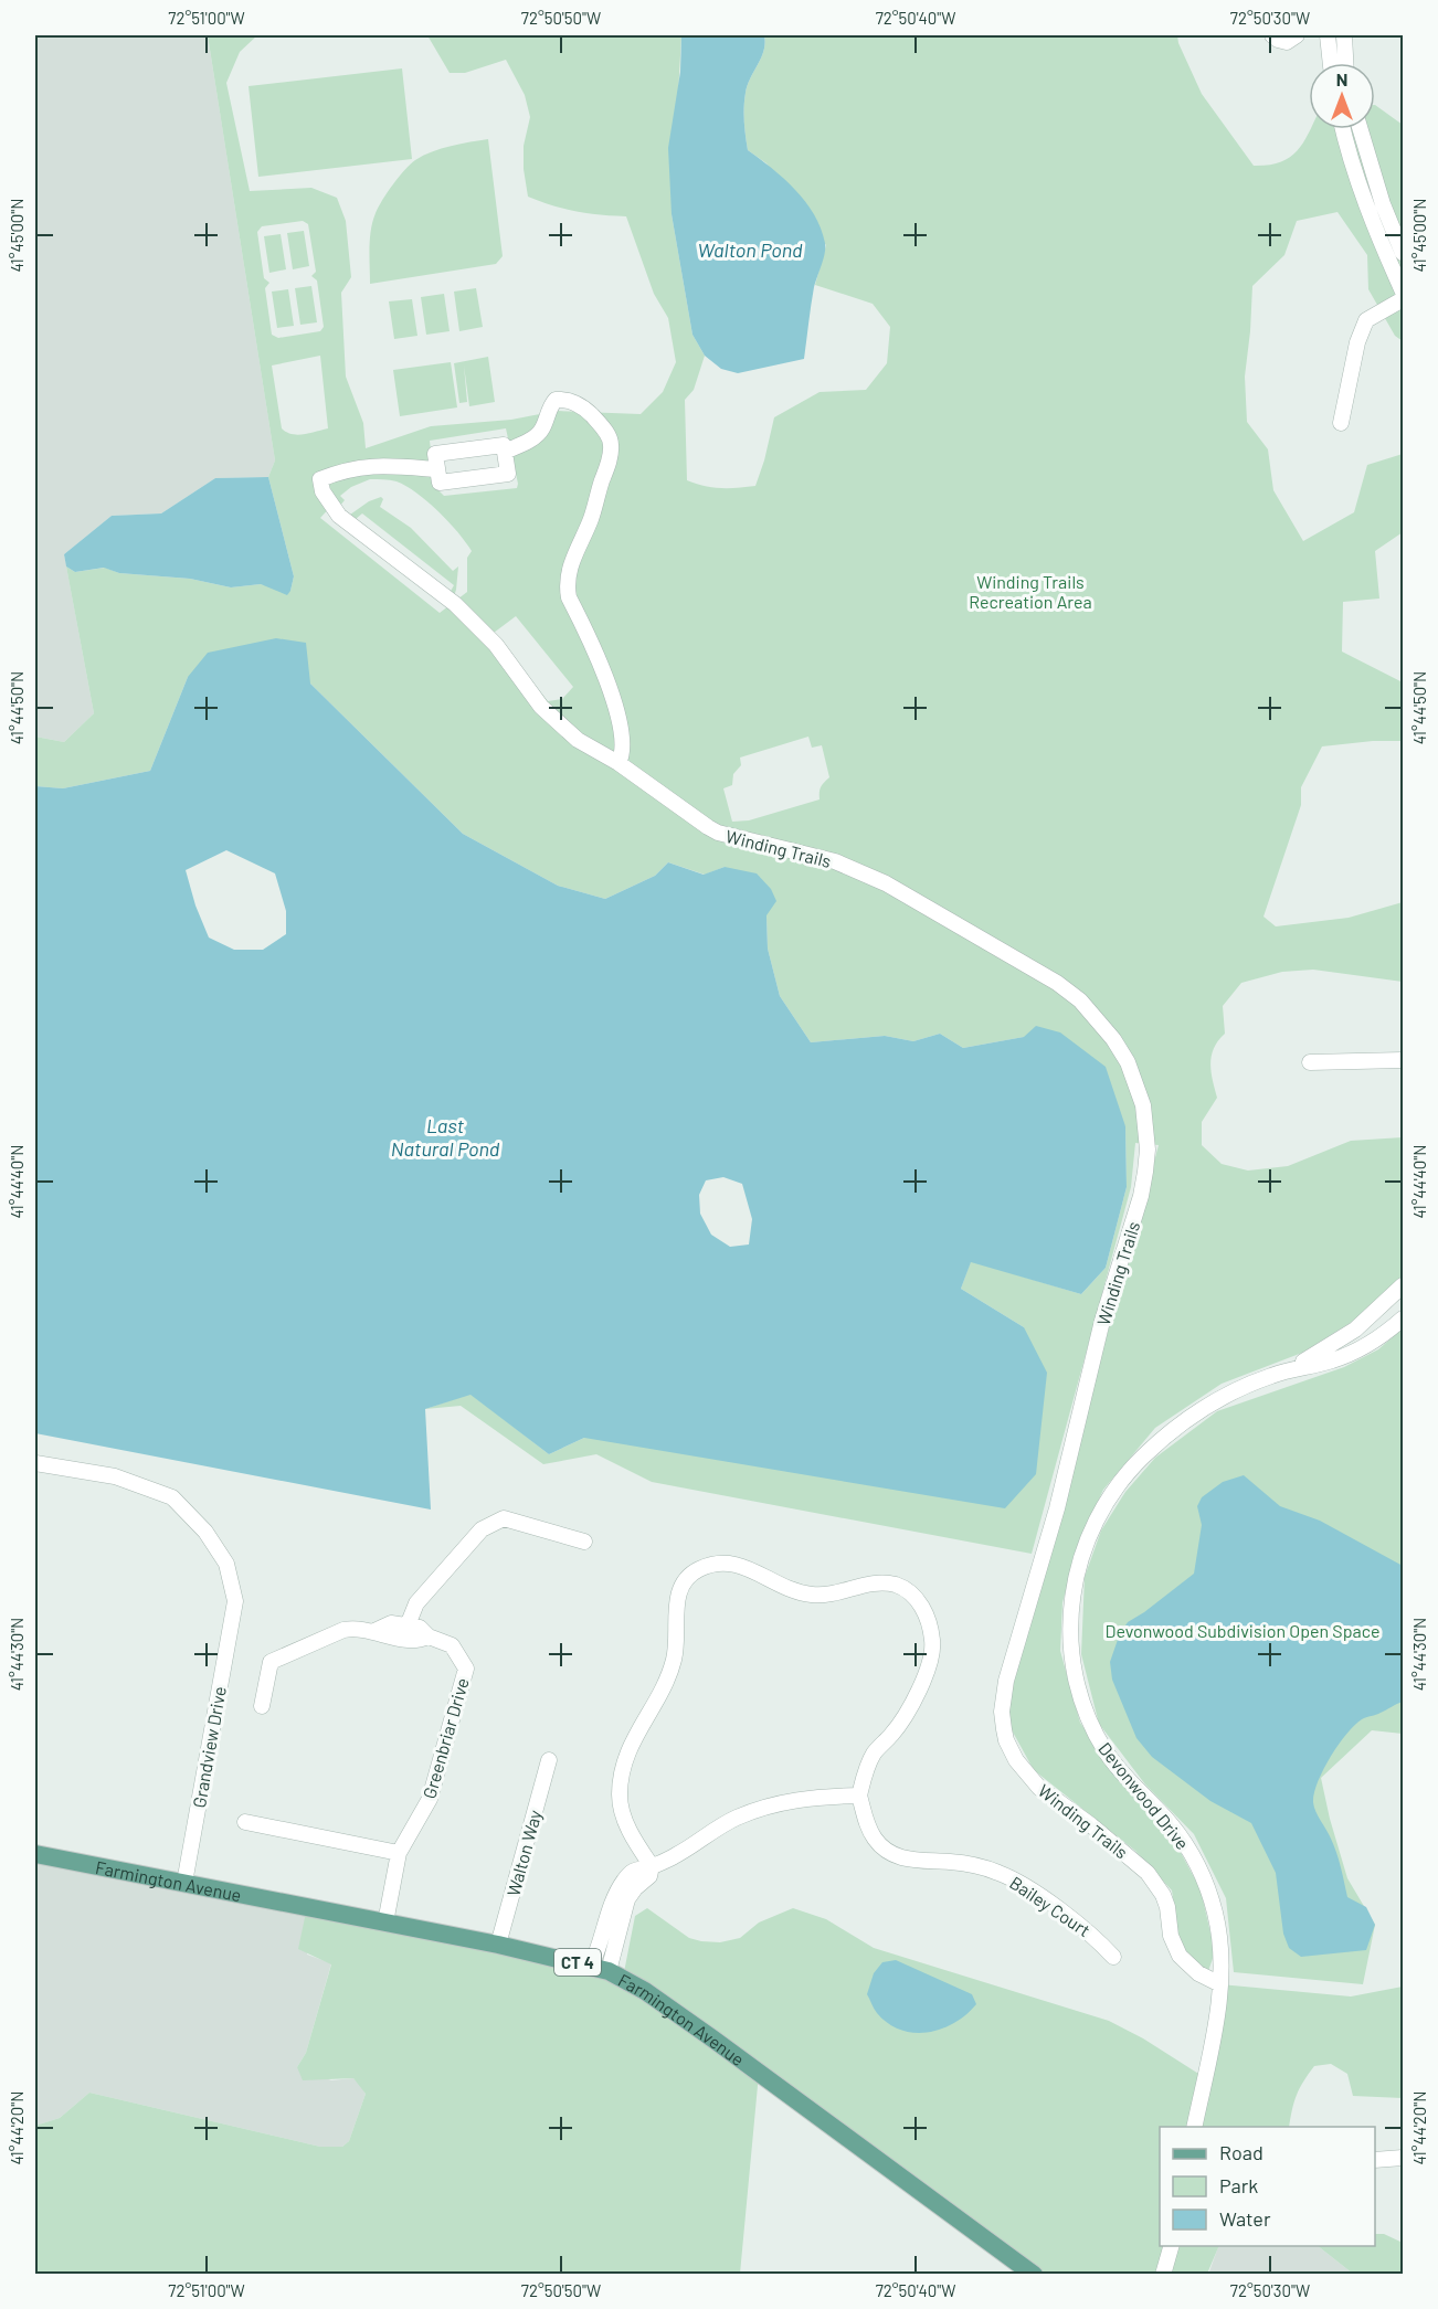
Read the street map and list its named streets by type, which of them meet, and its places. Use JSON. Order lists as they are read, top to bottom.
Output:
{
  "streets": {
    "main road": ["Farmington Avenue", "CT 4"],
    "street": [
      "Winding Trails",
      "Greenbriar Drive",
      "Grandview Drive",
      "Devonwood Drive",
      "Walton Way",
      "Bailey Court"
    ]
  },
  "crossings": [
    ["Winding Trails", "Devonwood Drive"],
    ["Greenbriar Drive", "Farmington Avenue"],
    ["Grandview Drive", "Farmington Avenue"],
    ["Walton Way", "Farmington Avenue"]
  ],
  "water": ["Walton Pond", "Last Natural Pond"],
  "parks": ["Winding Trails Recreation Area", "Devonwood Subdivision Open Space"],
  "legend": ["Road", "Park", "Water"],
  "north": "top",
  "coordinates": [
    "72°51'00\"W",
    "72°50'50\"W",
    "72°50'40\"W",
    "72°50'30\"W",
    "41°45'00\"N",
    "41°44'50\"N",
    "41°44'40\"N",
    "41°44'30\"N",
    "41°44'20\"N"
  ]
}
